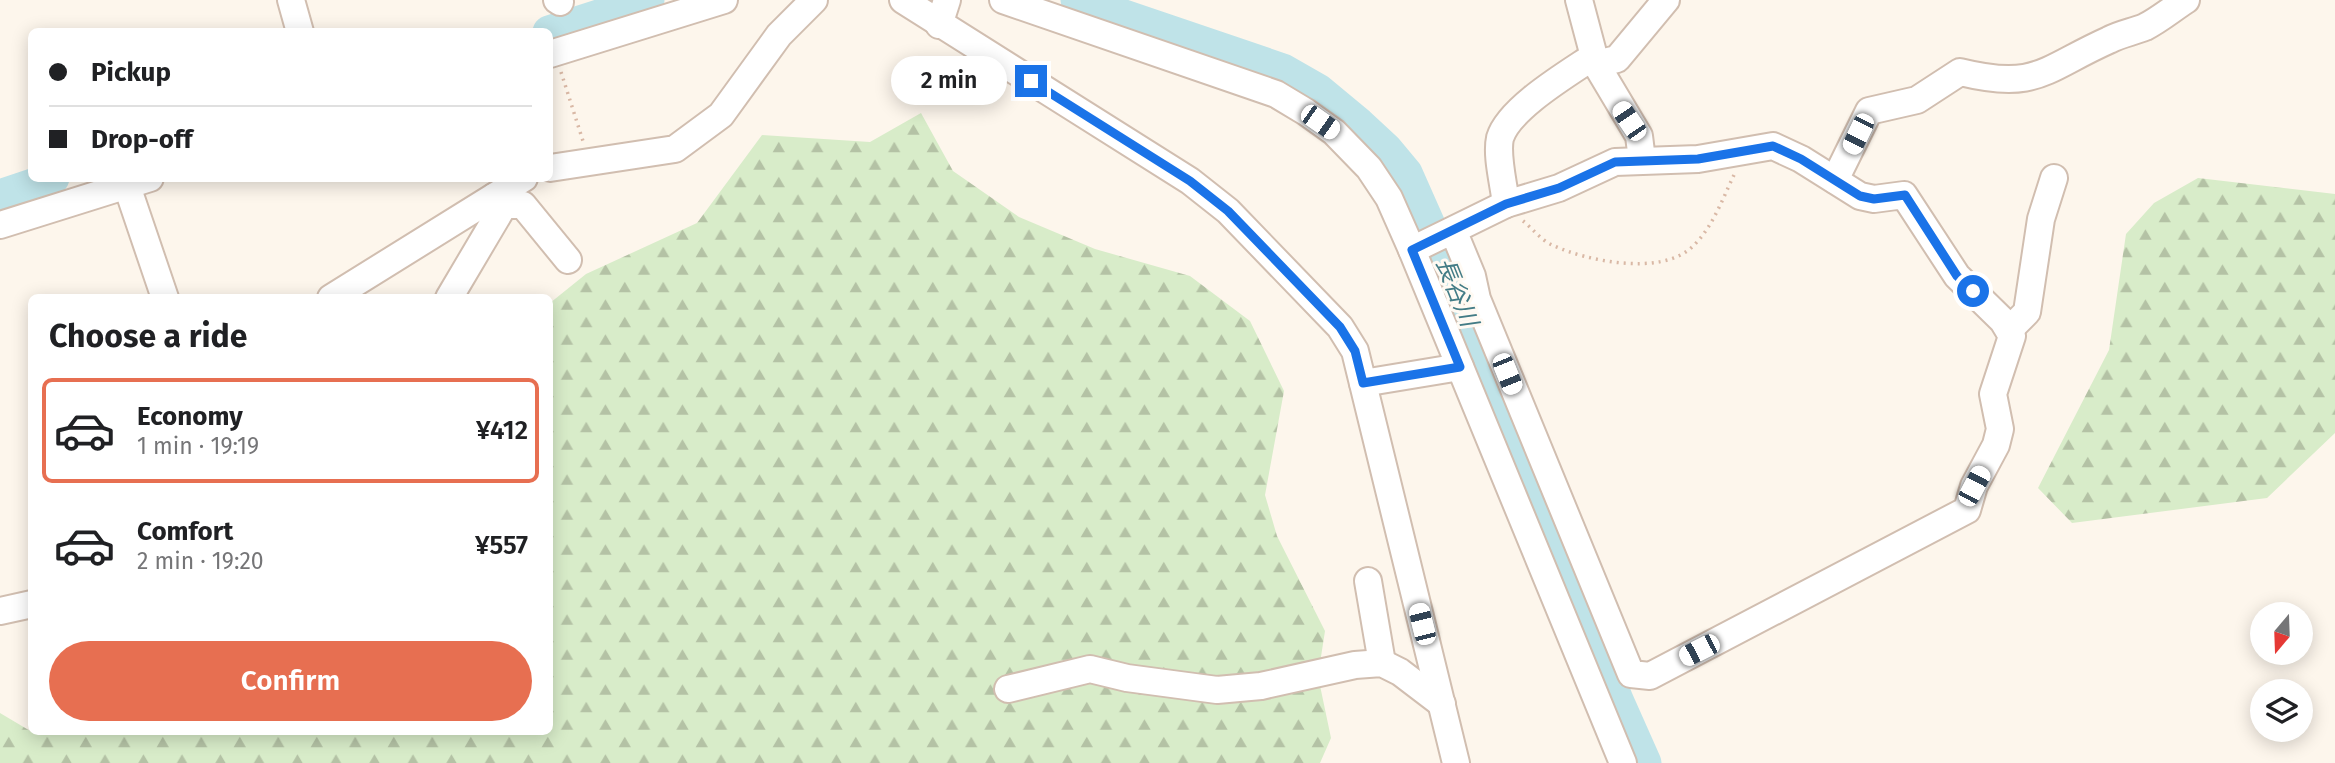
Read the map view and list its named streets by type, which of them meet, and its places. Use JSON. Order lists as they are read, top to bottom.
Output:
{
  "water": ["長谷川"],
  "north": "bottom",
  "page": {
    "banner": ["Pickup", "Drop-off"],
    "bubble": "2 min",
    "heading": "Choose a ride",
    "list": [
      {
        "name": "Economy",
        "note": "1 min · 19:19",
        "value": "¥412"
      },
      {
        "name": "Comfort",
        "note": "2 min · 19:20",
        "value": "¥557"
      }
    ],
    "buttons": "Confirm"
  }
}
